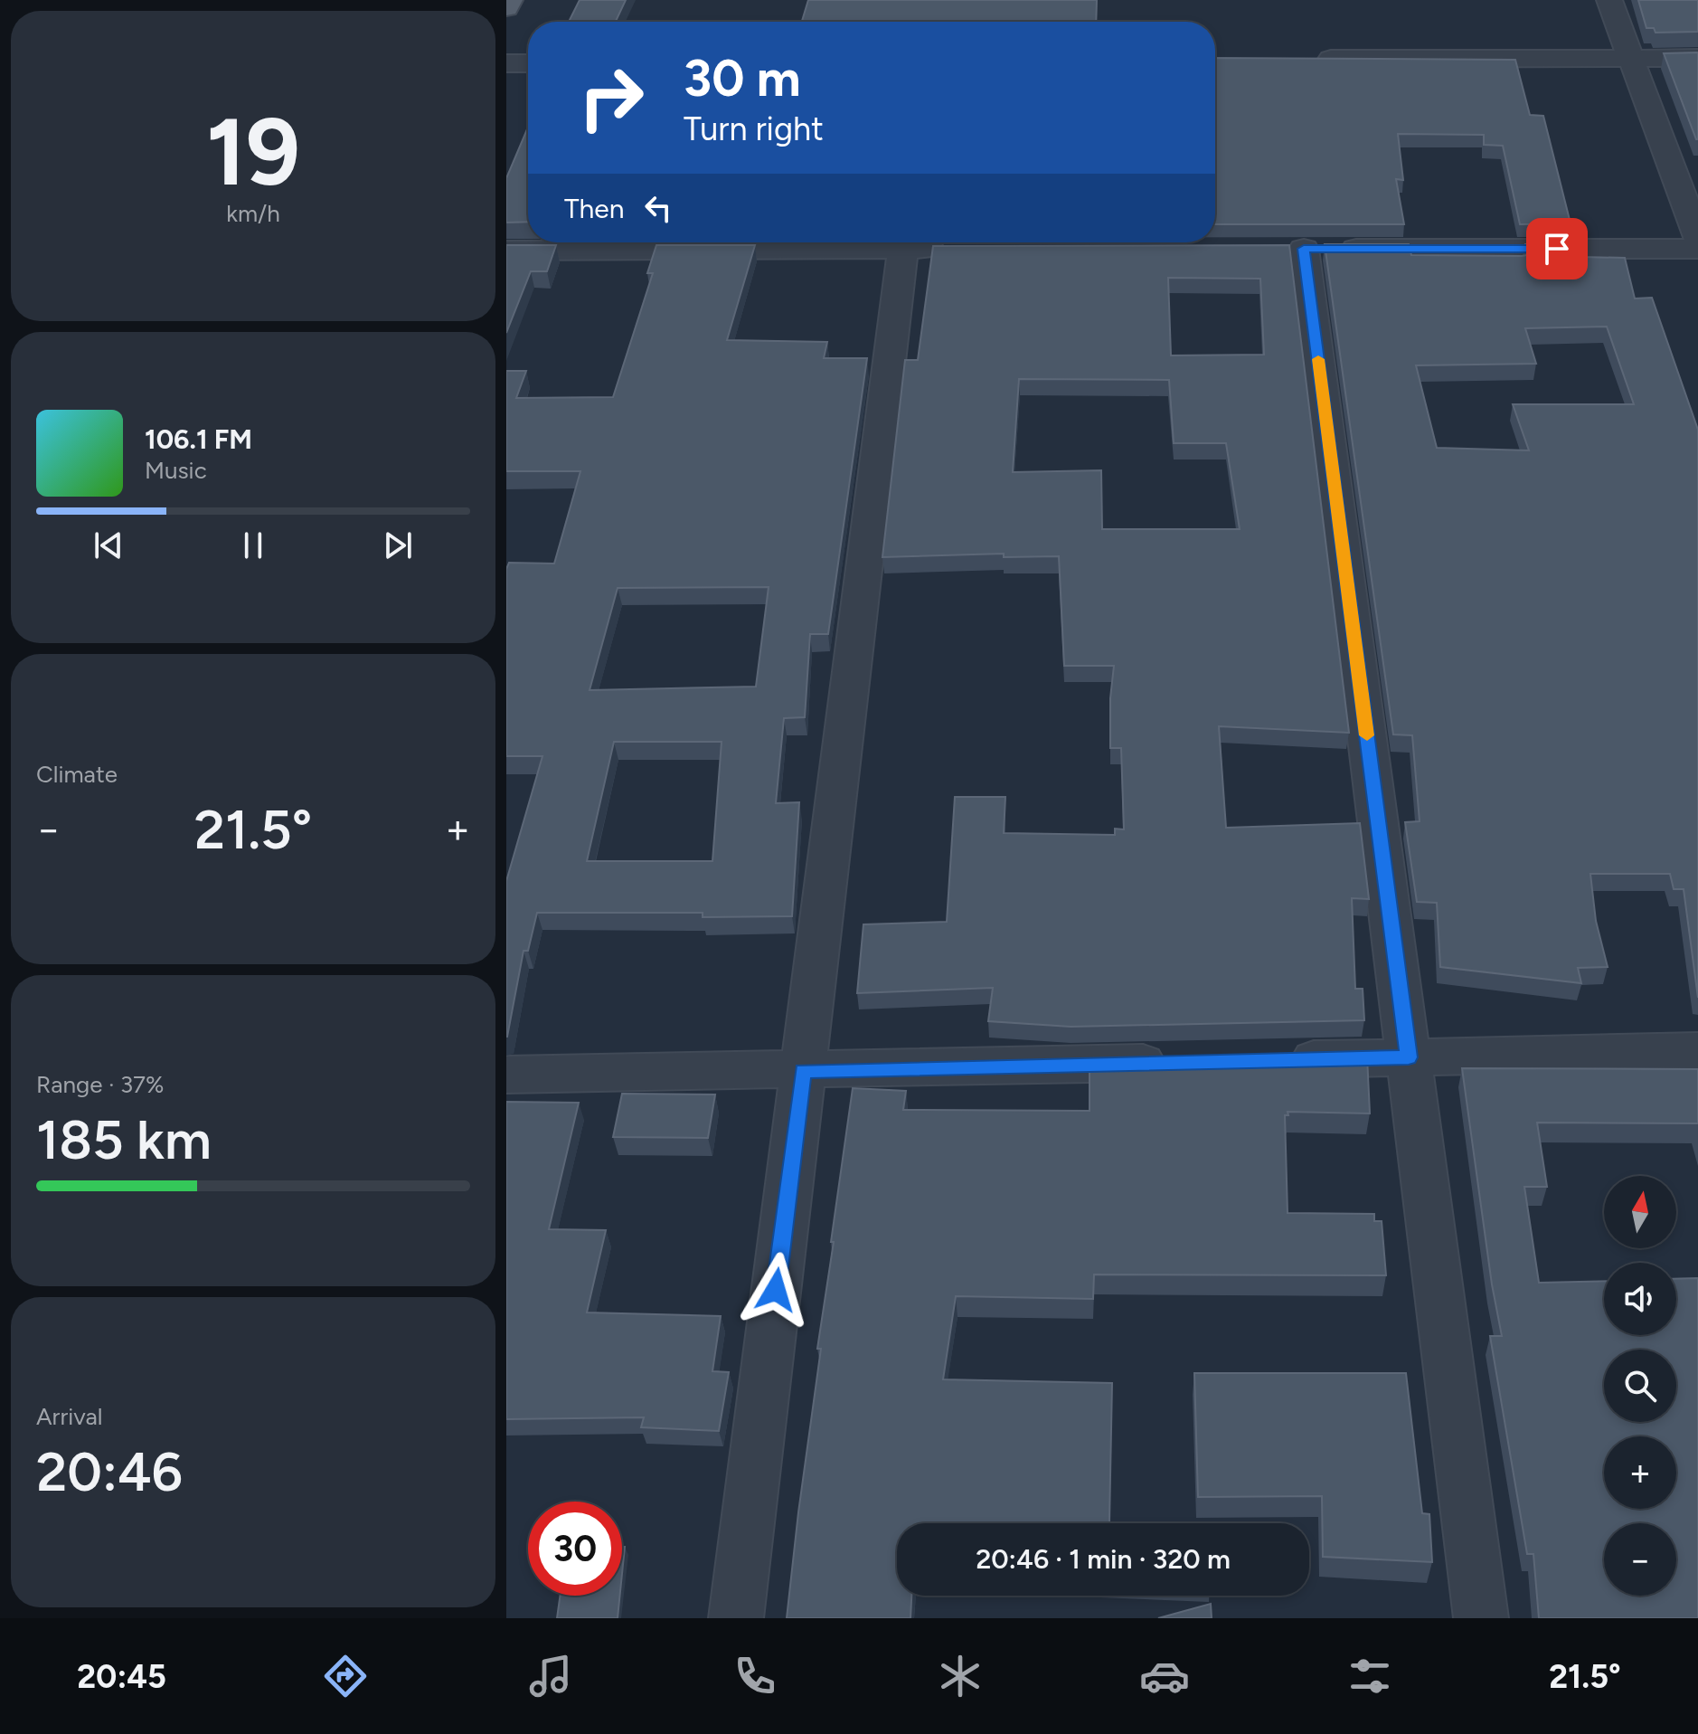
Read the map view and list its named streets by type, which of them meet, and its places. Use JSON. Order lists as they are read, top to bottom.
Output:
{
  "north": "top",
  "page": {
    "tile": [
      ["19", "km/h"],
      "Climate",
      ["Range · 37%", "185 km"],
      ["Arrival", "20:46"]
    ],
    "turn": ["30 m", "Turn right"],
    "then": "Then",
    "song": ["106.1 FM", "Music"],
    "heat": ["−", "21.5°", "+"],
    "map_buttons": ["+", "−"],
    "limit": "30",
    "trip": "20:46 · 1 min · 320 m",
    "tabs": ["20:45", "21.5°"]
  }
}
